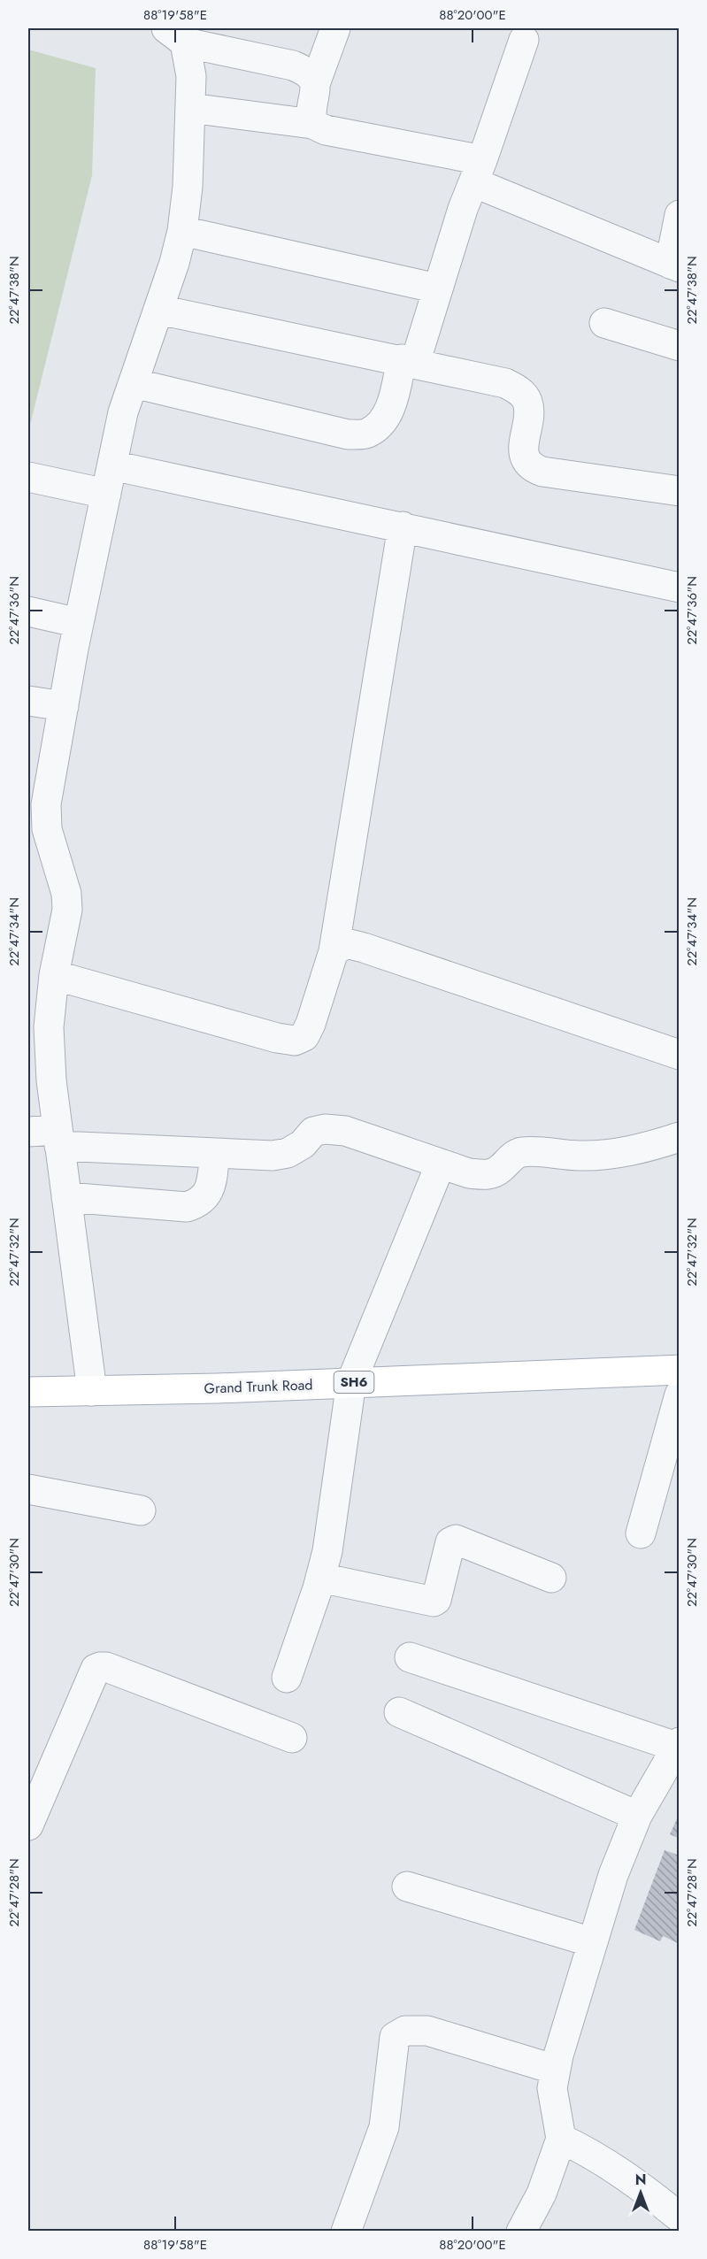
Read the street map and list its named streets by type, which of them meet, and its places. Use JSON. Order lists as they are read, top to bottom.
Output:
{
  "streets": {
    "main road": ["SH6", "Grand Trunk Road"]
  },
  "north": "top",
  "coordinates": [
    "88°19'58\"E",
    "88°20'00\"E",
    "22°47'38\"N",
    "22°47'36\"N",
    "22°47'34\"N",
    "22°47'32\"N",
    "22°47'30\"N",
    "22°47'28\"N"
  ]
}
